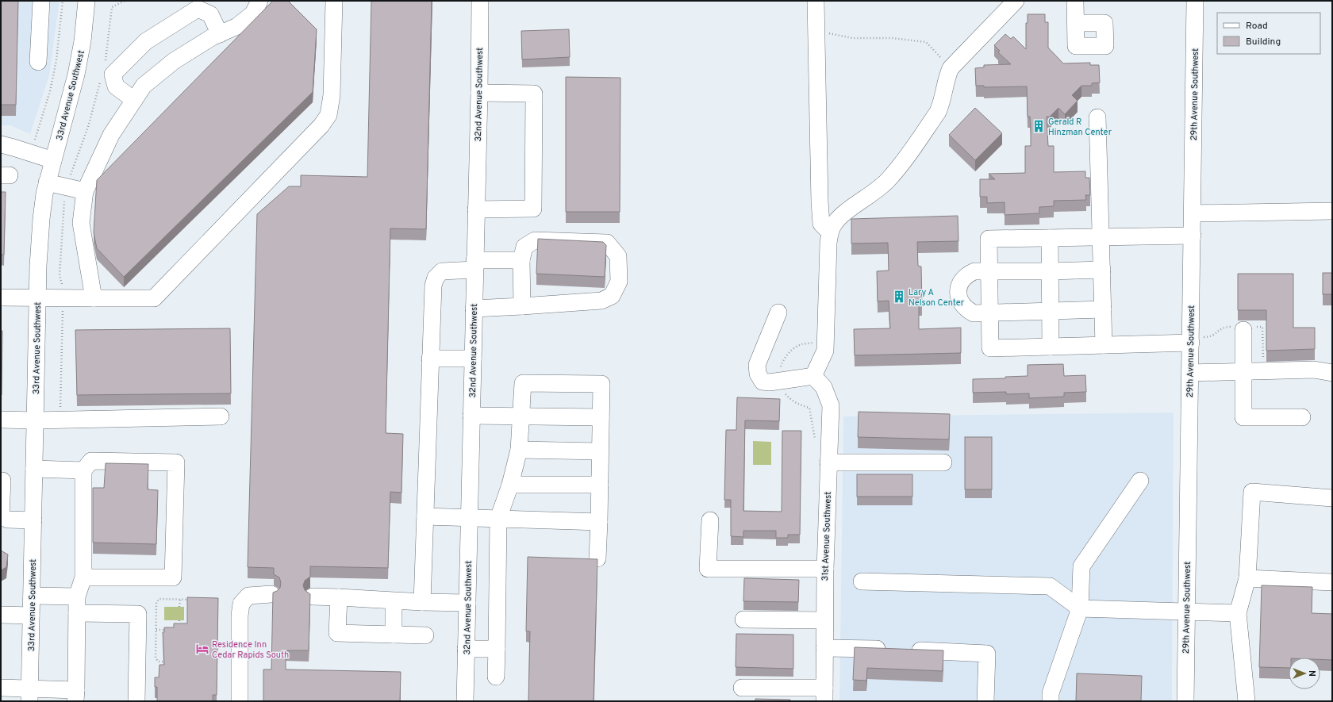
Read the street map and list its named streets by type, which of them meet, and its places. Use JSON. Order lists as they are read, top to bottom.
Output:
{
  "streets": {
    "street": [
      "32nd Avenue Southwest",
      "29th Avenue Southwest",
      "33rd Avenue Southwest",
      "31st Avenue Southwest"
    ]
  },
  "places": {
    "building": ["Gerald R Hinzman Center", "Lary A Nelson Center"],
    "hotel": ["Residence Inn Cedar Rapids South"]
  },
  "legend": ["Road", "Building"],
  "north": "right"
}
